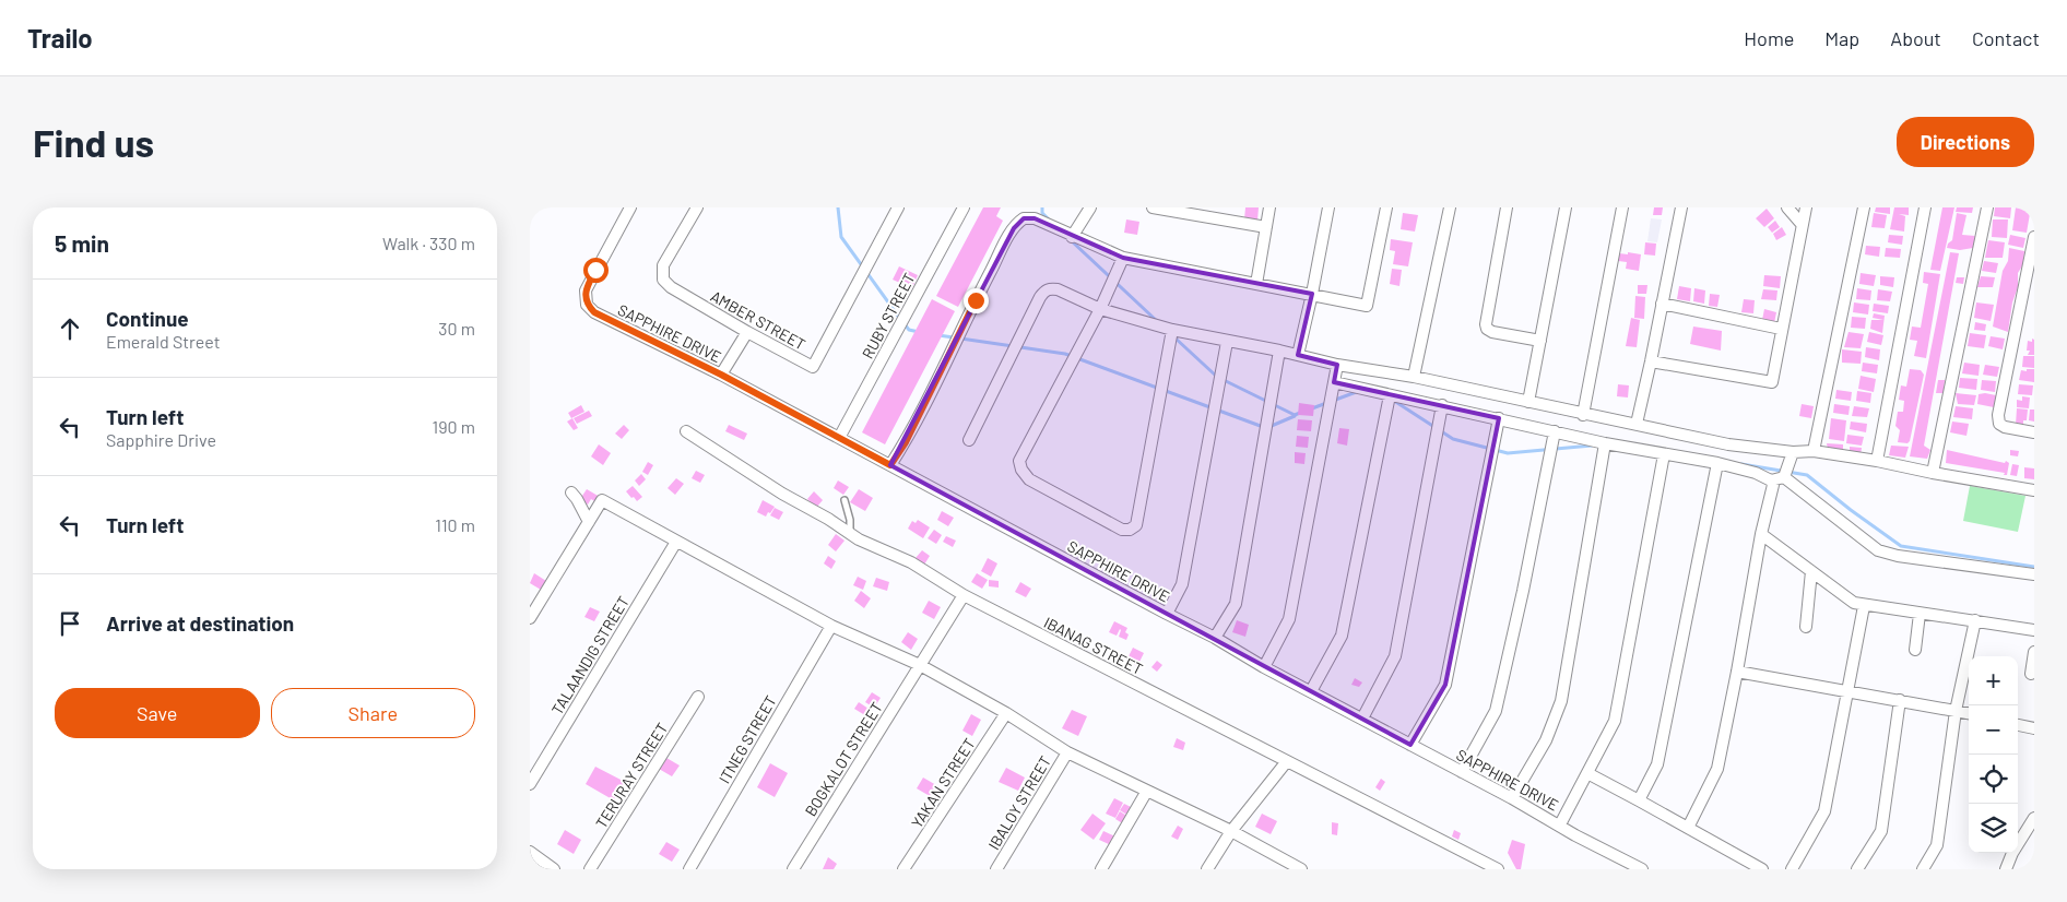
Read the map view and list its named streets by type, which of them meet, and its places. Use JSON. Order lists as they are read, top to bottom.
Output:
{
  "streets": {
    "street": [
      "RUBY STREET",
      "AMBER STREET",
      "SAPPHIRE DRIVE",
      "IBANAG STREET",
      "TALAANDIG STREET",
      "ITNEG STREET",
      "BOGKALOT STREET",
      "TERURAY STREET",
      "YAKAN STREET",
      "IBALOY STREET"
    ]
  },
  "crossings": [
    ["RUBY STREET", "SAPPHIRE DRIVE"],
    ["IBANAG STREET", "BOGKALOT STREET"]
  ],
  "page": {
    "header": "Trailo",
    "nav": [
      "Home",
      "Map",
      "About",
      "Contact"
    ],
    "buttons": [
      "Directions",
      ["Save", "Share"]
    ],
    "title": "Find us",
    "heading": ["5 min", "Walk · 330 m"],
    "list": [
      ["Continue", "Emerald Street", "30 m"],
      ["Turn left", "Sapphire Drive", "190 m"],
      ["Turn left", "110 m"],
      "Arrive at destination"
    ],
    "map_buttons": ["+", "−"]
  }
}
